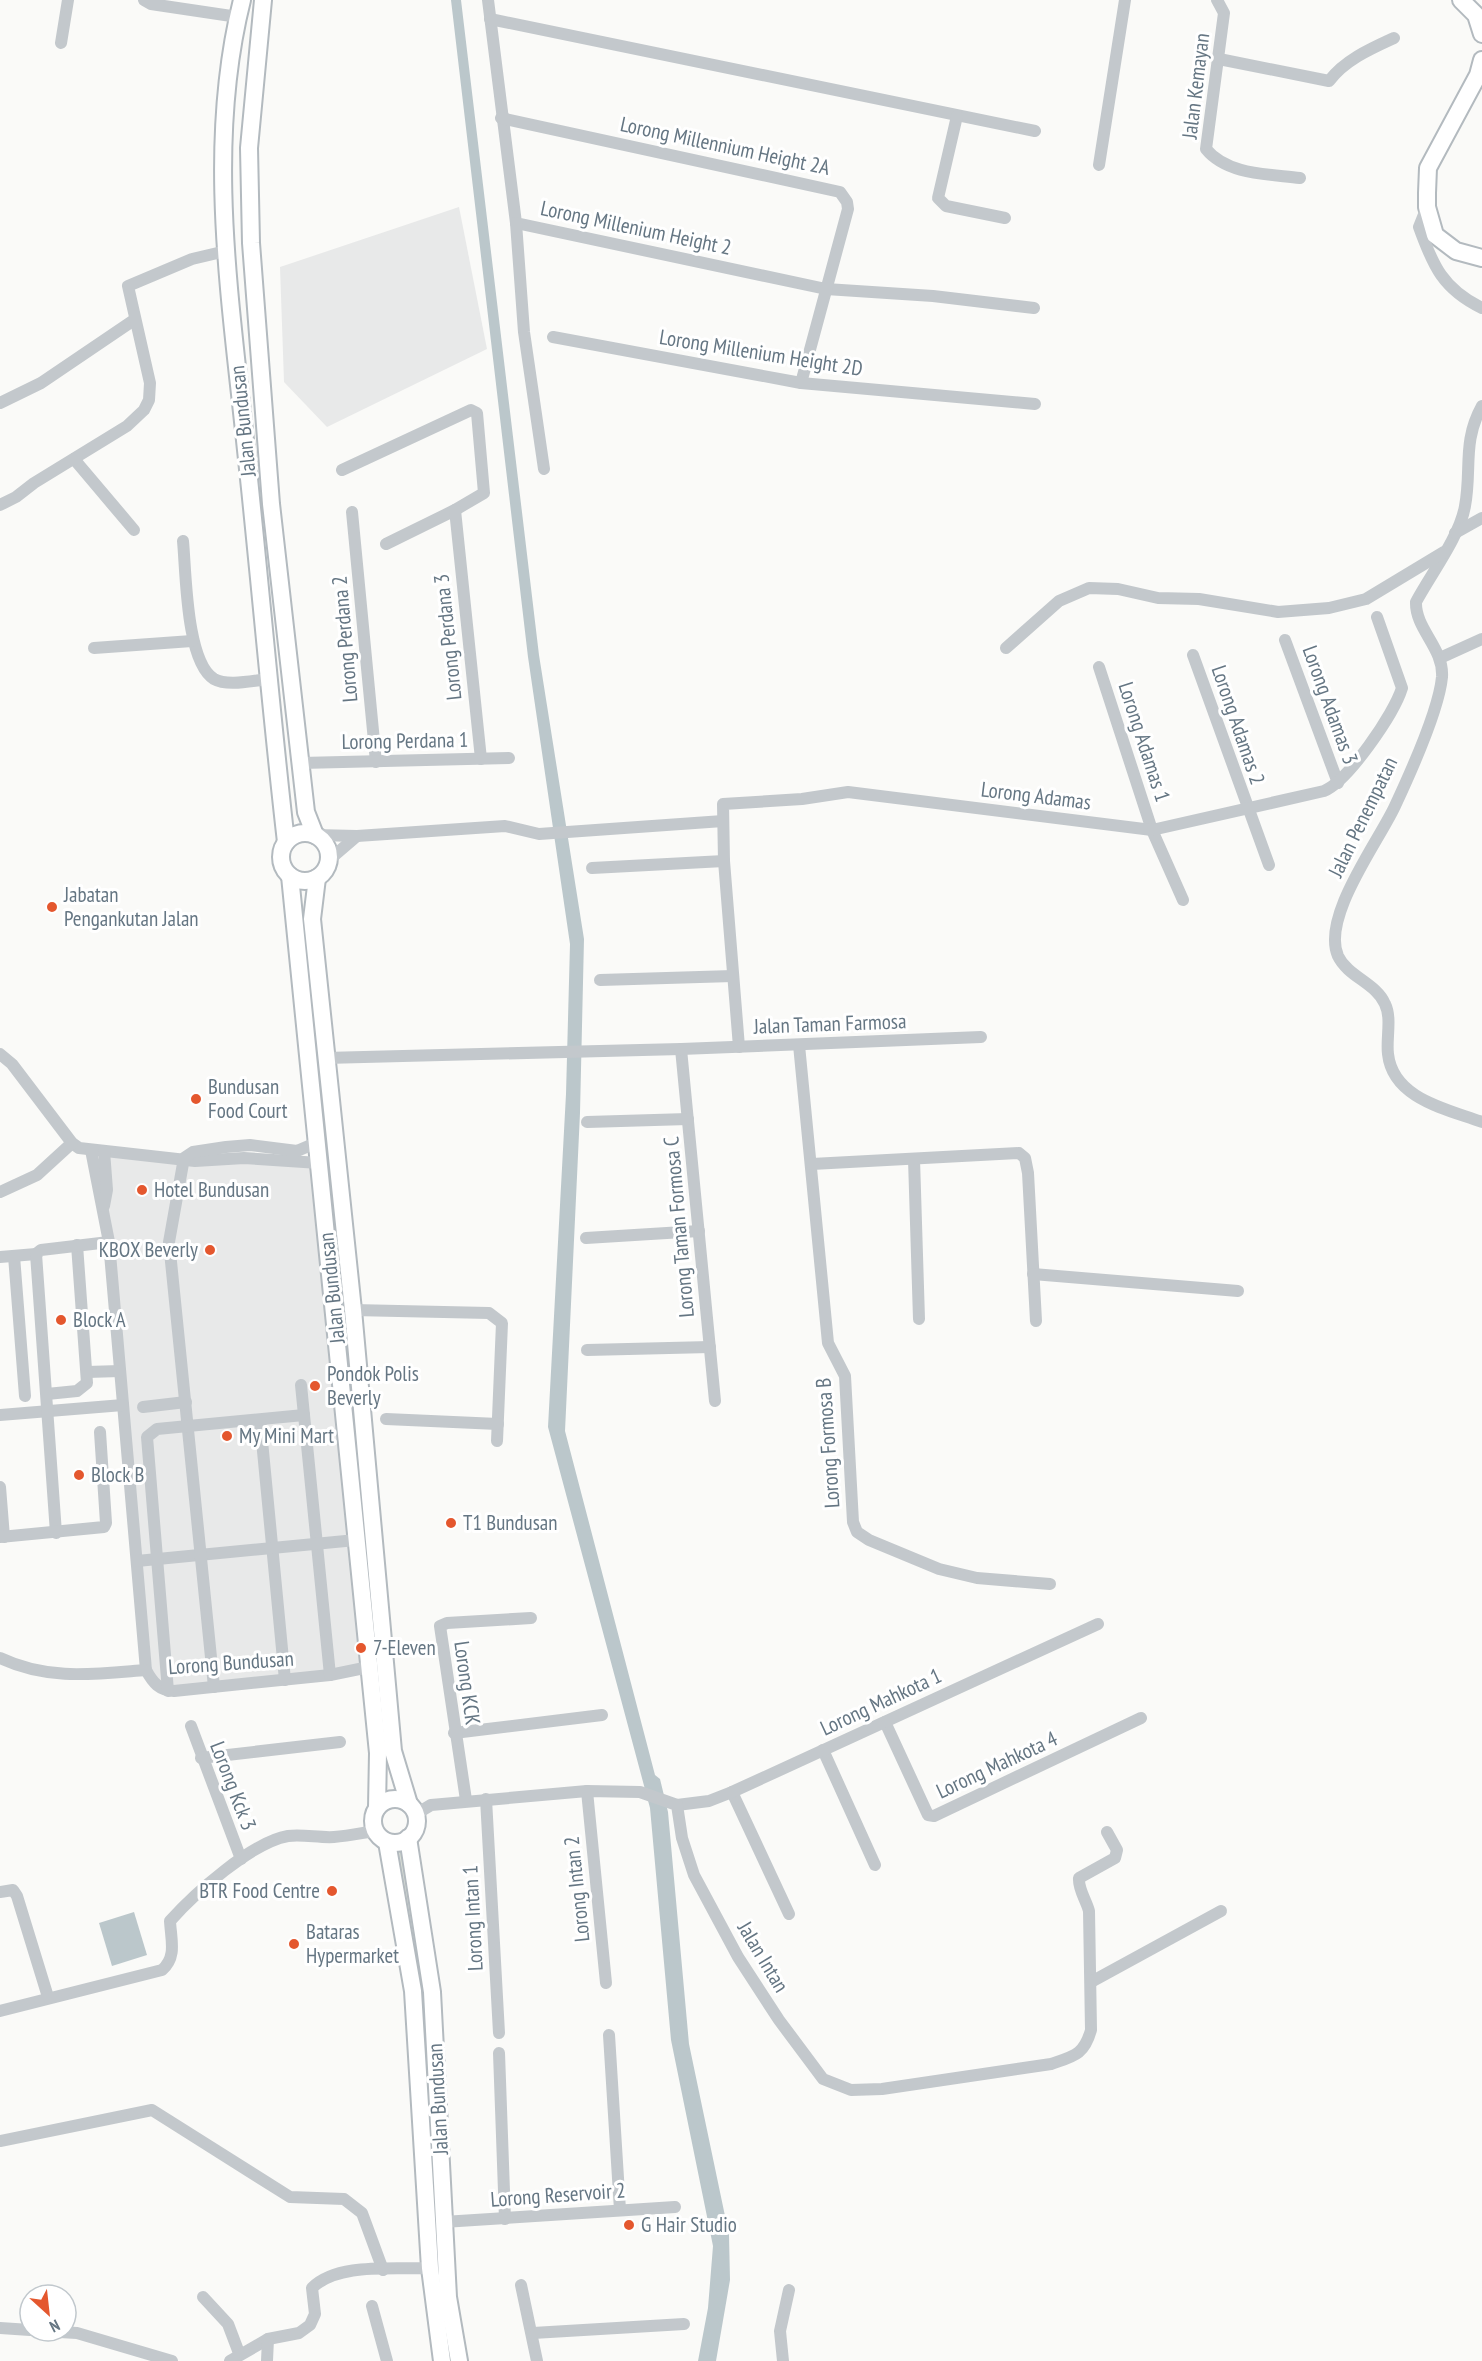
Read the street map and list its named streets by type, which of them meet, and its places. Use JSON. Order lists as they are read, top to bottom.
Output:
{
  "streets": {
    "main road": ["Jalan Bundusan"],
    "street": [
      "Jalan Kemayan",
      "Lorong Millennium Height 2A",
      "Lorong Millenium Height 2",
      "Lorong Millenium Height 2D",
      "Lorong Perdana 3",
      "Lorong Perdana 2",
      "Lorong Adamas 3",
      "Lorong Adamas 2",
      "Lorong Perdana 1",
      "Lorong Adamas 1",
      "Lorong Adamas",
      "Jalan Penempatan",
      "Jalan Taman Farmosa",
      "Lorong Taman Formosa C",
      "Lorong Formosa B",
      "Lorong Bundusan",
      "Lorong KCK",
      "Lorong Mahkota 1",
      "Lorong Mahkota 4",
      "Lorong Kck 3",
      "Lorong Intan 2",
      "Lorong Intan 1",
      "Jalan Intan",
      "Lorong Reservoir 2"
    ]
  },
  "crossings": [
    ["Lorong Millennium Height 2A", "Lorong Millenium Height 2"],
    ["Jalan Bundusan", "Lorong Perdana 1"],
    ["Jalan Bundusan", "Jalan Taman Farmosa"],
    ["Jalan Bundusan", "Lorong Bundusan"],
    ["Jalan Bundusan", "Lorong Reservoir 2"],
    ["Lorong Perdana 3", "Lorong Perdana 1"],
    ["Lorong Perdana 2", "Lorong Perdana 1"],
    ["Lorong Adamas 3", "Lorong Adamas"],
    ["Lorong Adamas 2", "Lorong Adamas"],
    ["Lorong Adamas 1", "Lorong Adamas"],
    ["Jalan Taman Farmosa", "Lorong Taman Formosa C"],
    ["Jalan Taman Farmosa", "Lorong Formosa B"],
    ["Lorong Mahkota 1", "Lorong Mahkota 4"],
    ["Lorong Mahkota 1", "Jalan Intan"]
  ],
  "places": [
    "Jabatan Pengankutan Jalan",
    "Bundusan Food Court",
    "Hotel Bundusan",
    "KBOX Beverly",
    "Block A",
    "Pondok Polis Beverly",
    "My Mini Mart",
    "Block B",
    "T1 Bundusan",
    "7-Eleven",
    "BTR Food Centre",
    "Bataras Hypermarket",
    "G Hair Studio"
  ],
  "north": "bottom right"
}
